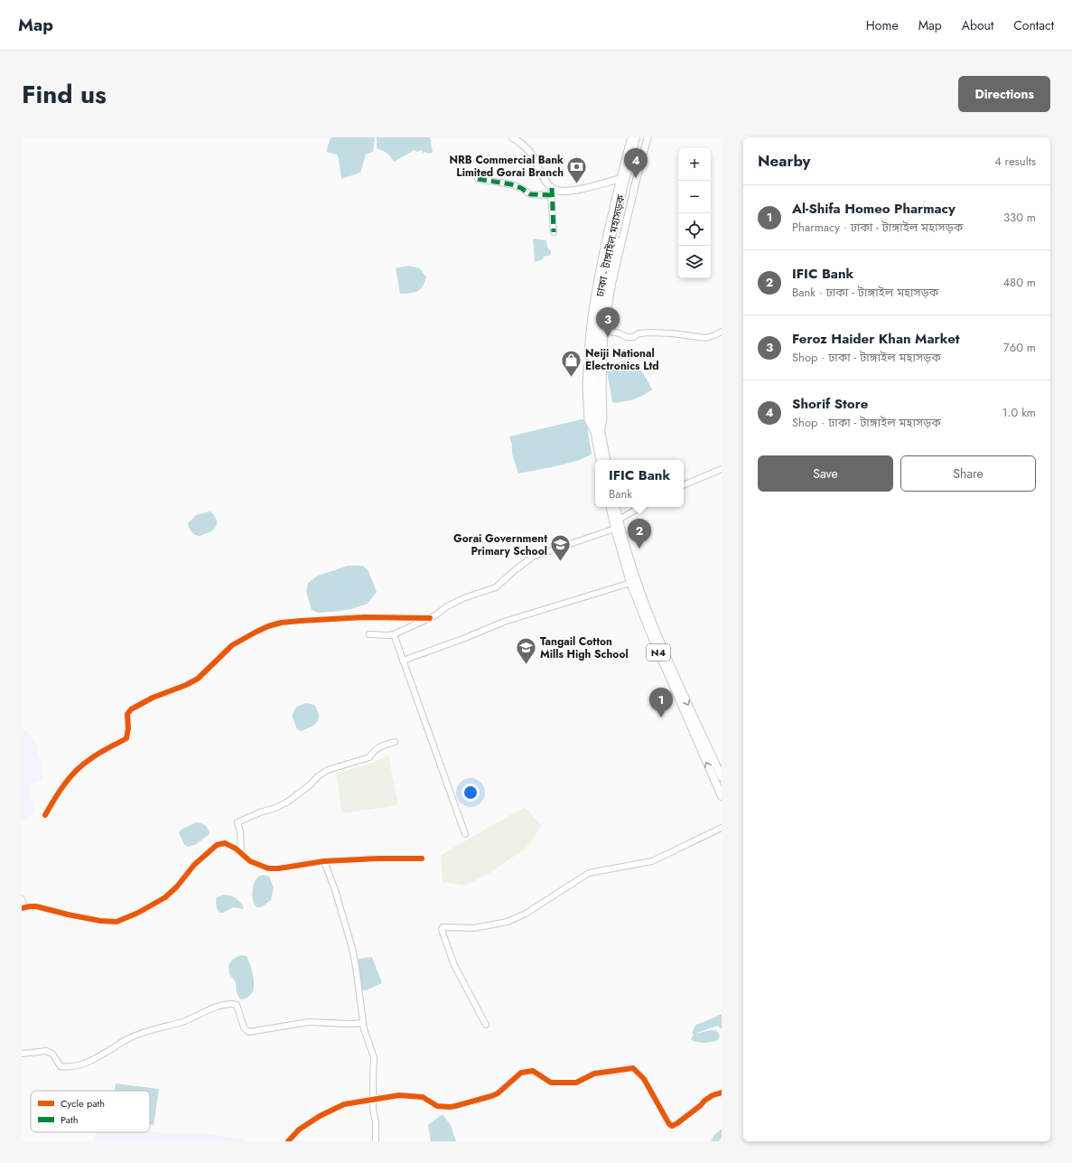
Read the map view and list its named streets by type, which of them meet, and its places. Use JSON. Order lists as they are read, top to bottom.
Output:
{
  "streets": {
    "highway": ["ঢাকা - টাঙ্গাইল মহাসড়ক", "N4"]
  },
  "places": {
    "bank": ["NRB Commercial Bank Limited Gorai Branch"],
    "shop": ["Neiji National Electronics Ltd"],
    "school or university": ["Gorai Government Primary School", "Tangail Cotton Mills High School"]
  },
  "legend": ["Cycle path", "Path"],
  "page": {
    "header": "Map",
    "nav": [
      "Home",
      "Map",
      "About",
      "Contact"
    ],
    "title": "Find us",
    "buttons": [
      "Directions",
      ["Save", "Share"]
    ],
    "heading": ["Nearby", "4 results"],
    "map_buttons": ["+", "−"],
    "pins": [
      "4",
      "3",
      "2",
      "1"
    ],
    "list": [
      {
        "mark": "1",
        "name": "Al-Shifa Homeo Pharmacy",
        "note": "Pharmacy · ঢাকা - টাঙ্গাইল মহাসড়ক",
        "value": "330 m"
      },
      {
        "mark": "2",
        "name": "IFIC Bank",
        "note": "Bank · ঢাকা - টাঙ্গাইল মহাসড়ক",
        "value": "480 m"
      },
      {
        "mark": "3",
        "name": "Feroz Haider Khan Market",
        "note": "Shop · ঢাকা - টাঙ্গাইল মহাসড়ক",
        "value": "760 m"
      },
      {
        "mark": "4",
        "name": "Shorif Store",
        "note": "Shop · ঢাকা - টাঙ্গাইল মহাসড়ক",
        "value": "1.0 km"
      }
    ],
    "popup": ["IFIC Bank", "Bank"]
  }
}
